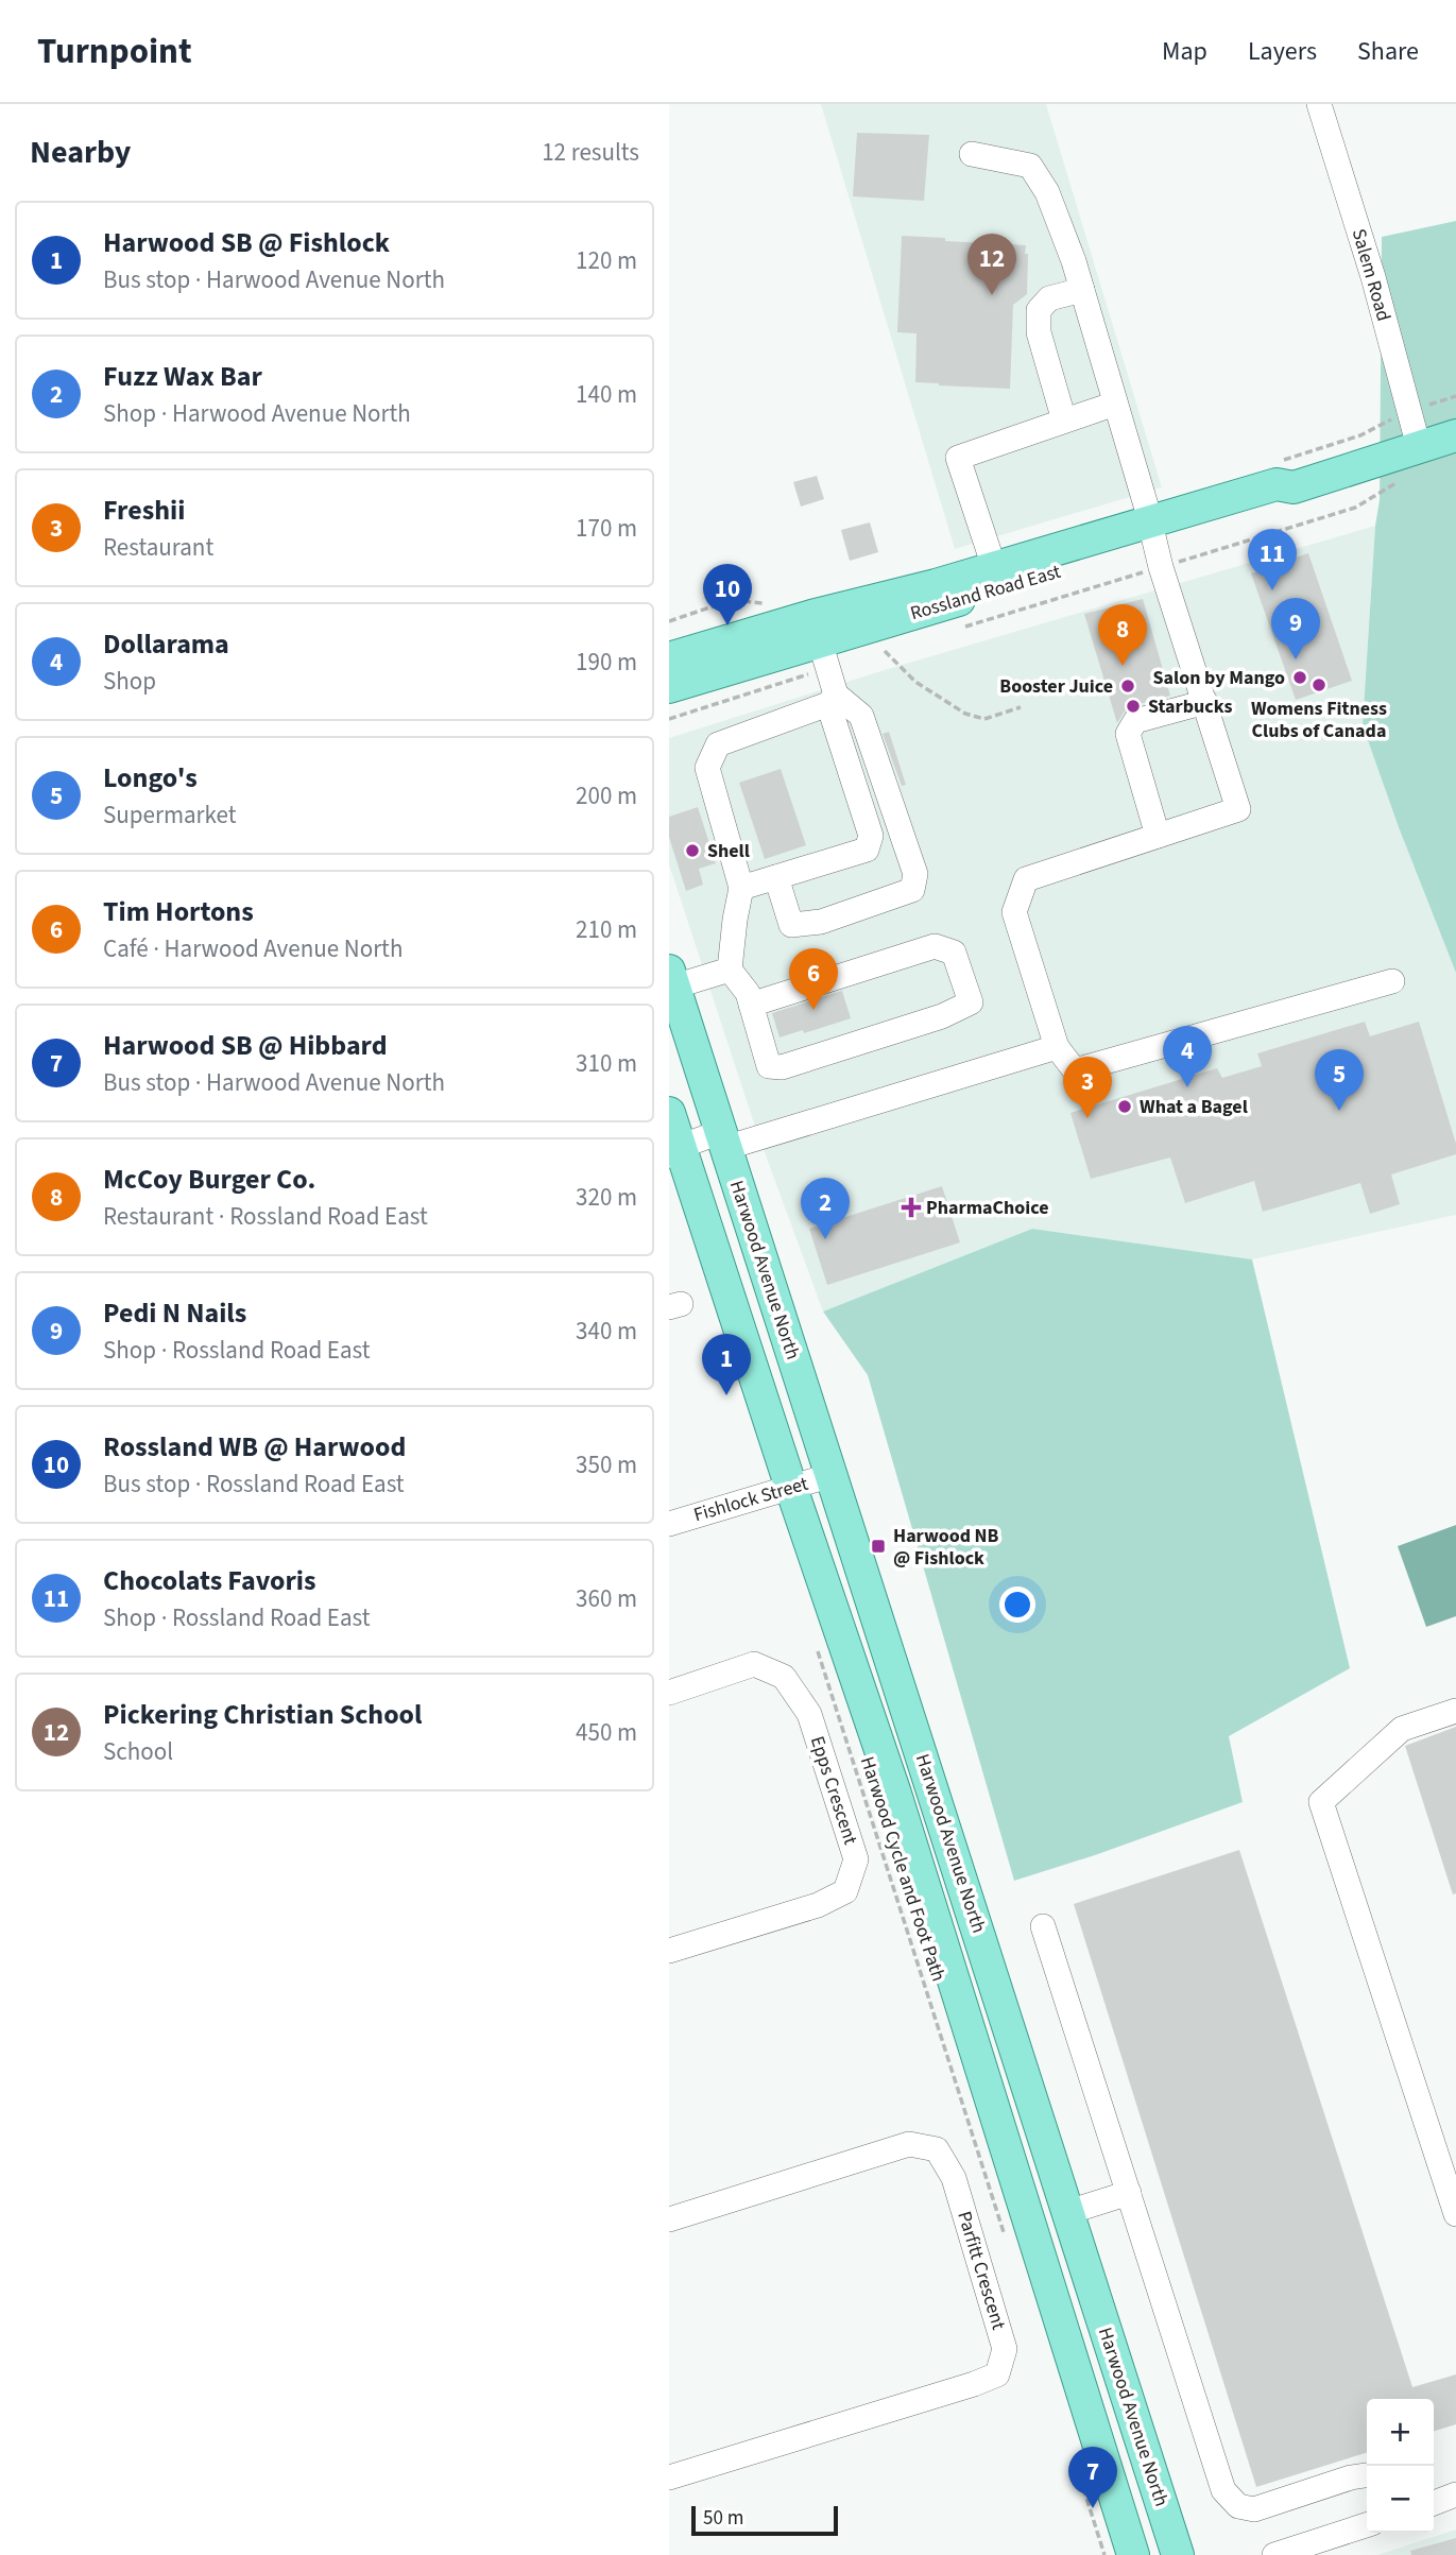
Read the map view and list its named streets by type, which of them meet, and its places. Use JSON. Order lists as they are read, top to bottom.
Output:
{
  "streets": {
    "main road": ["Rossland Road East", "Harwood Avenue North"],
    "street": [
      "Salem Road",
      "Fishlock Street",
      "Epps Crescent",
      "Parfitt Crescent"
    ],
    "path": ["Harwood Cycle and Foot Path"]
  },
  "crossings": [
    ["Salem Road", "Rossland Road East"],
    ["Harwood Avenue North", "Fishlock Street"]
  ],
  "places": {
    "other": [
      "Salon by Mango",
      "Womens Fitness Clubs of Canada",
      "Booster Juice",
      "Starbucks",
      "Shell",
      "What a Bagel"
    ],
    "health": ["PharmaChoice"],
    "transit": ["Harwood NB @ Fishlock"]
  },
  "scale_bar": "50 m",
  "page": {
    "header": "Turnpoint",
    "nav": ["Map", "Layers", "Share"],
    "heading": ["Nearby", "12 results"],
    "list": [
      {
        "mark": "1",
        "name": "Harwood SB @ Fishlock",
        "note": "Bus stop · Harwood Avenue North",
        "value": "120 m"
      },
      {
        "mark": "2",
        "name": "Fuzz Wax Bar",
        "note": "Shop · Harwood Avenue North",
        "value": "140 m"
      },
      {
        "mark": "3",
        "name": "Freshii",
        "note": "Restaurant",
        "value": "170 m"
      },
      {
        "mark": "4",
        "name": "Dollarama",
        "note": "Shop",
        "value": "190 m"
      },
      {
        "mark": "5",
        "name": "Longo's",
        "note": "Supermarket",
        "value": "200 m"
      },
      {
        "mark": "6",
        "name": "Tim Hortons",
        "note": "Café · Harwood Avenue North",
        "value": "210 m"
      },
      {
        "mark": "7",
        "name": "Harwood SB @ Hibbard",
        "note": "Bus stop · Harwood Avenue North",
        "value": "310 m"
      },
      {
        "mark": "8",
        "name": "McCoy Burger Co.",
        "note": "Restaurant · Rossland Road East",
        "value": "320 m"
      },
      {
        "mark": "9",
        "name": "Pedi N Nails",
        "note": "Shop · Rossland Road East",
        "value": "340 m"
      },
      {
        "mark": "10",
        "name": "Rossland WB @ Harwood",
        "note": "Bus stop · Rossland Road East",
        "value": "350 m"
      },
      {
        "mark": "11",
        "name": "Chocolats Favoris",
        "note": "Shop · Rossland Road East",
        "value": "360 m"
      },
      {
        "mark": "12",
        "name": "Pickering Christian School",
        "note": "School",
        "value": "450 m"
      }
    ],
    "pins": [
      "12",
      "11",
      "10",
      "9",
      "8",
      "6",
      "4",
      "5",
      "3",
      "2",
      "1",
      "7"
    ],
    "map_buttons": ["+", "−"],
    "scale": "50 m"
  }
}
